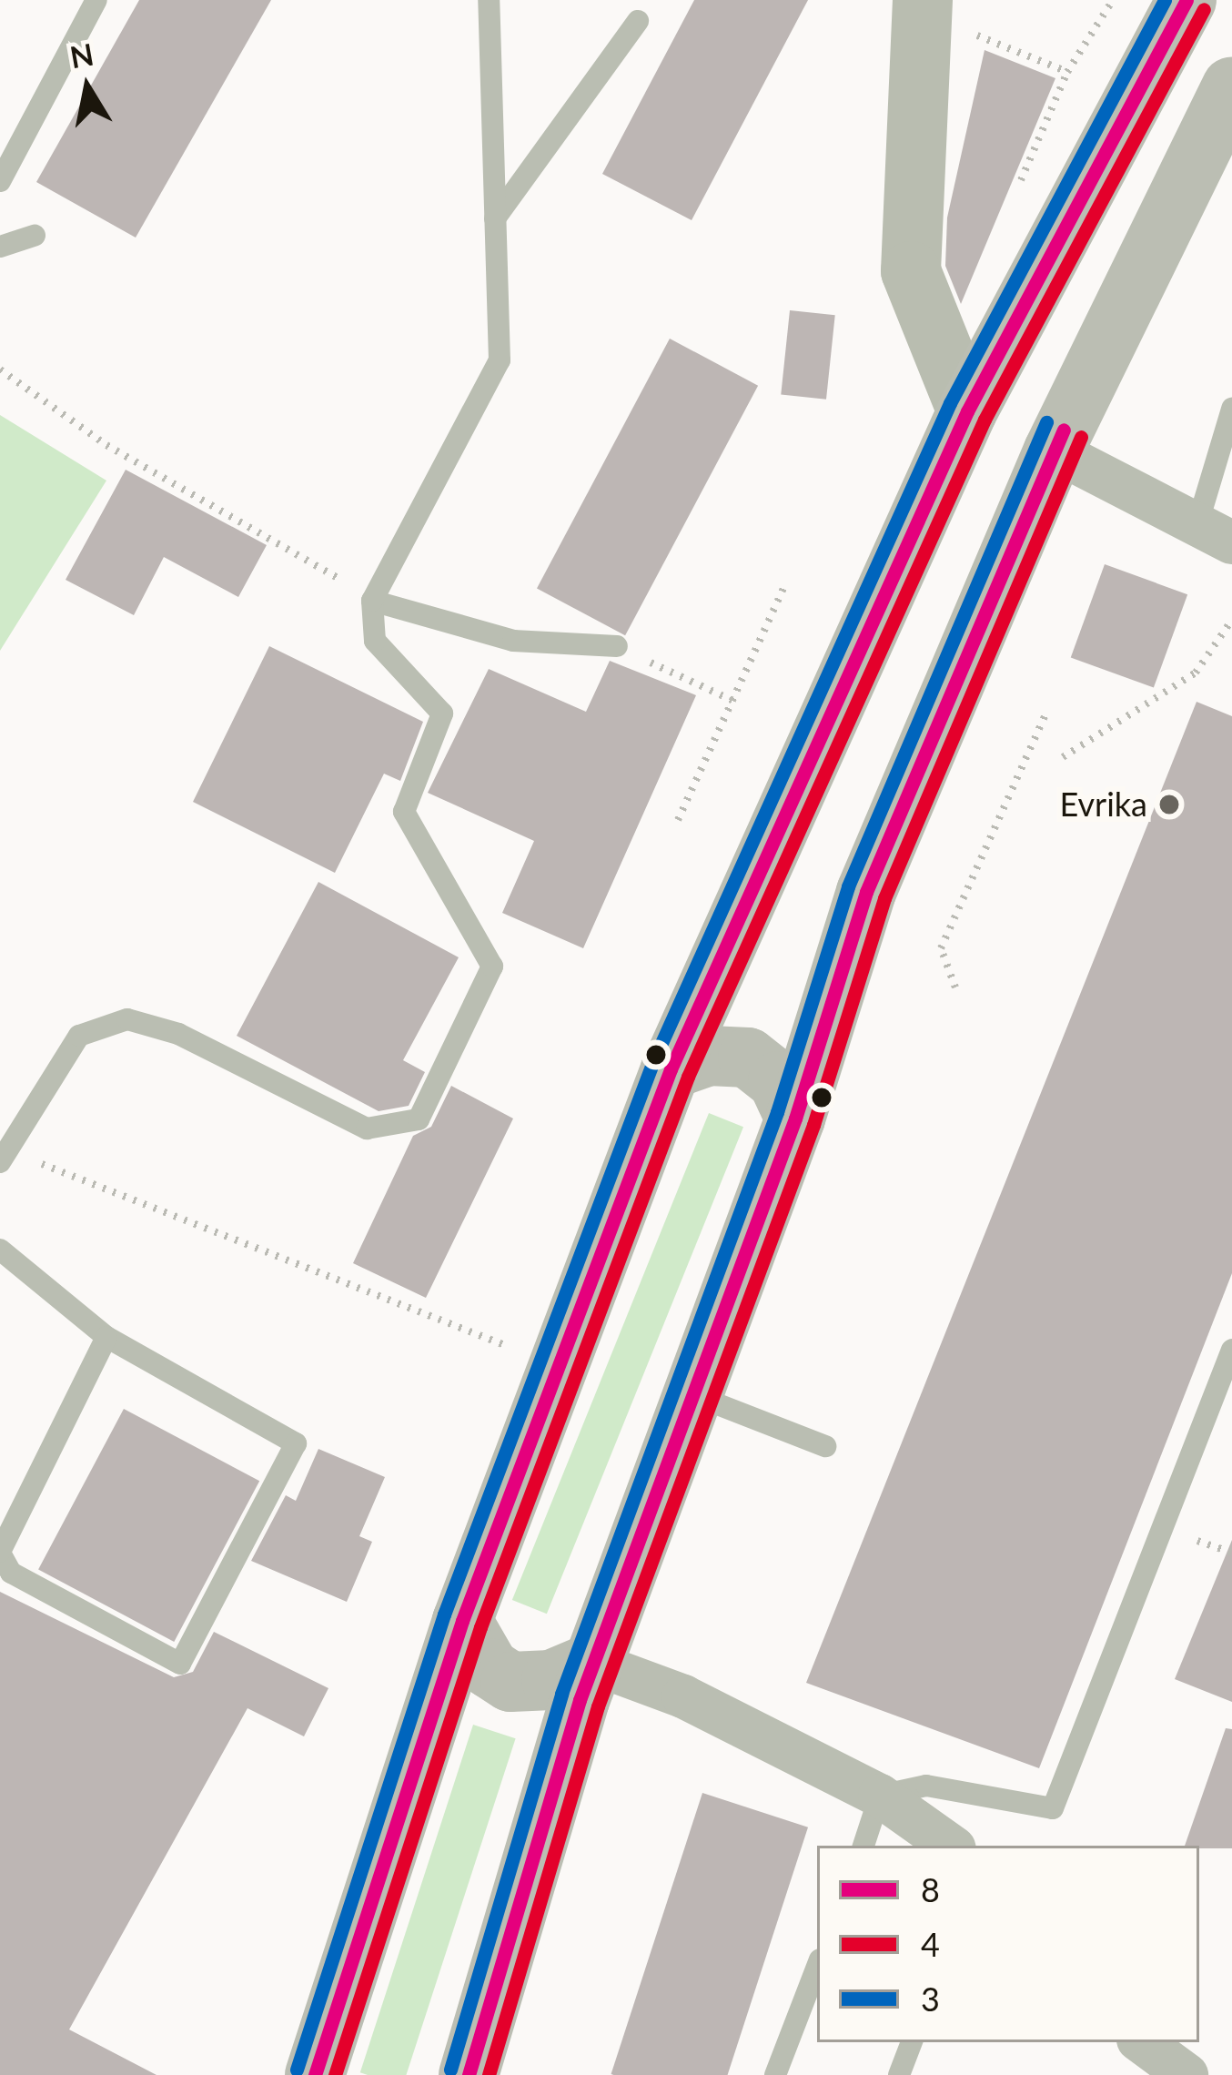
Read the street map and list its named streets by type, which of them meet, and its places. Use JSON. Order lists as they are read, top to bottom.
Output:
{
  "places": ["Evrika"],
  "lines": ["transit line 8", "transit line 3", "transit line 4"],
  "legend": ["8", "4", "3"],
  "north": "top"
}
